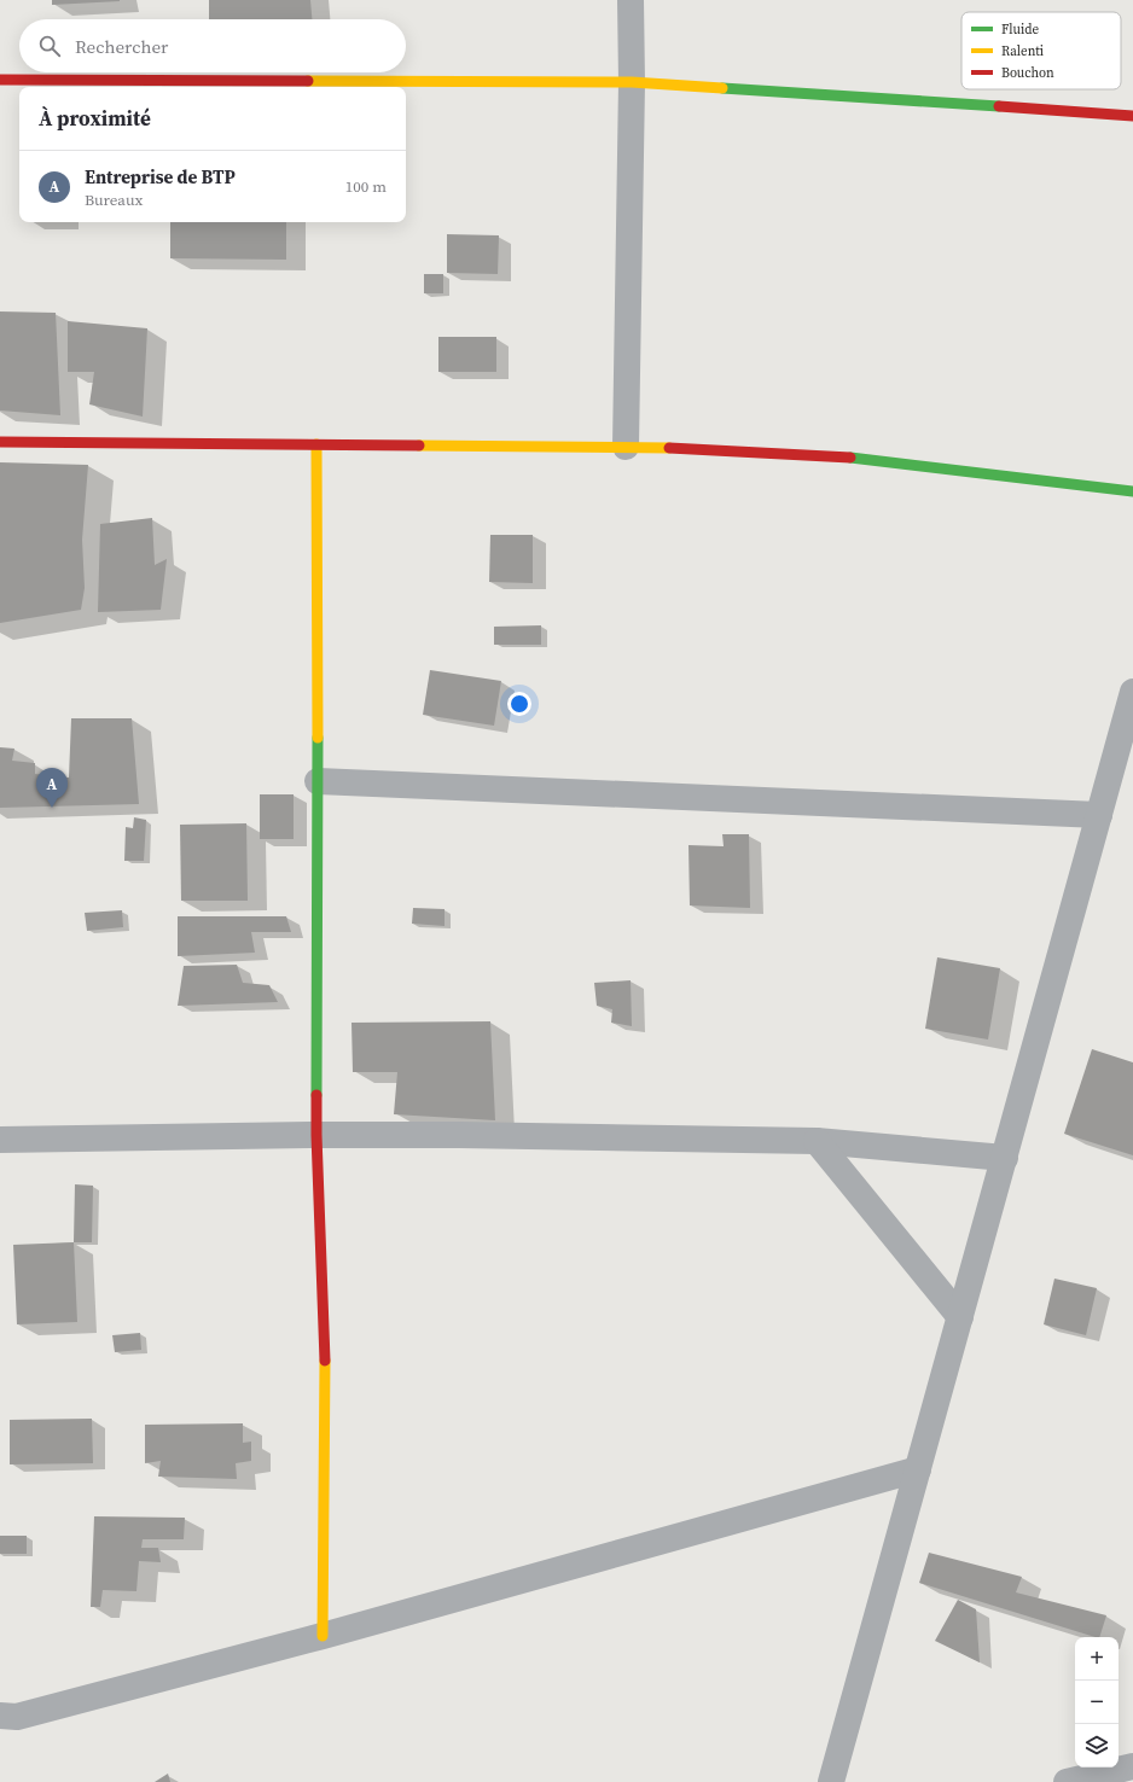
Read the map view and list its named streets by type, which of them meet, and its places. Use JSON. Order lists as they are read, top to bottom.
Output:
{
  "legend": ["Fluide", "Ralenti", "Bouchon"],
  "page": {
    "search": "Rechercher",
    "heading": "À proximité",
    "list": [
      {
        "mark": "A",
        "name": "Entreprise de BTP",
        "note": "Bureaux",
        "value": "100 m"
      }
    ],
    "pins": "A",
    "map_buttons": ["+", "−"]
  }
}
